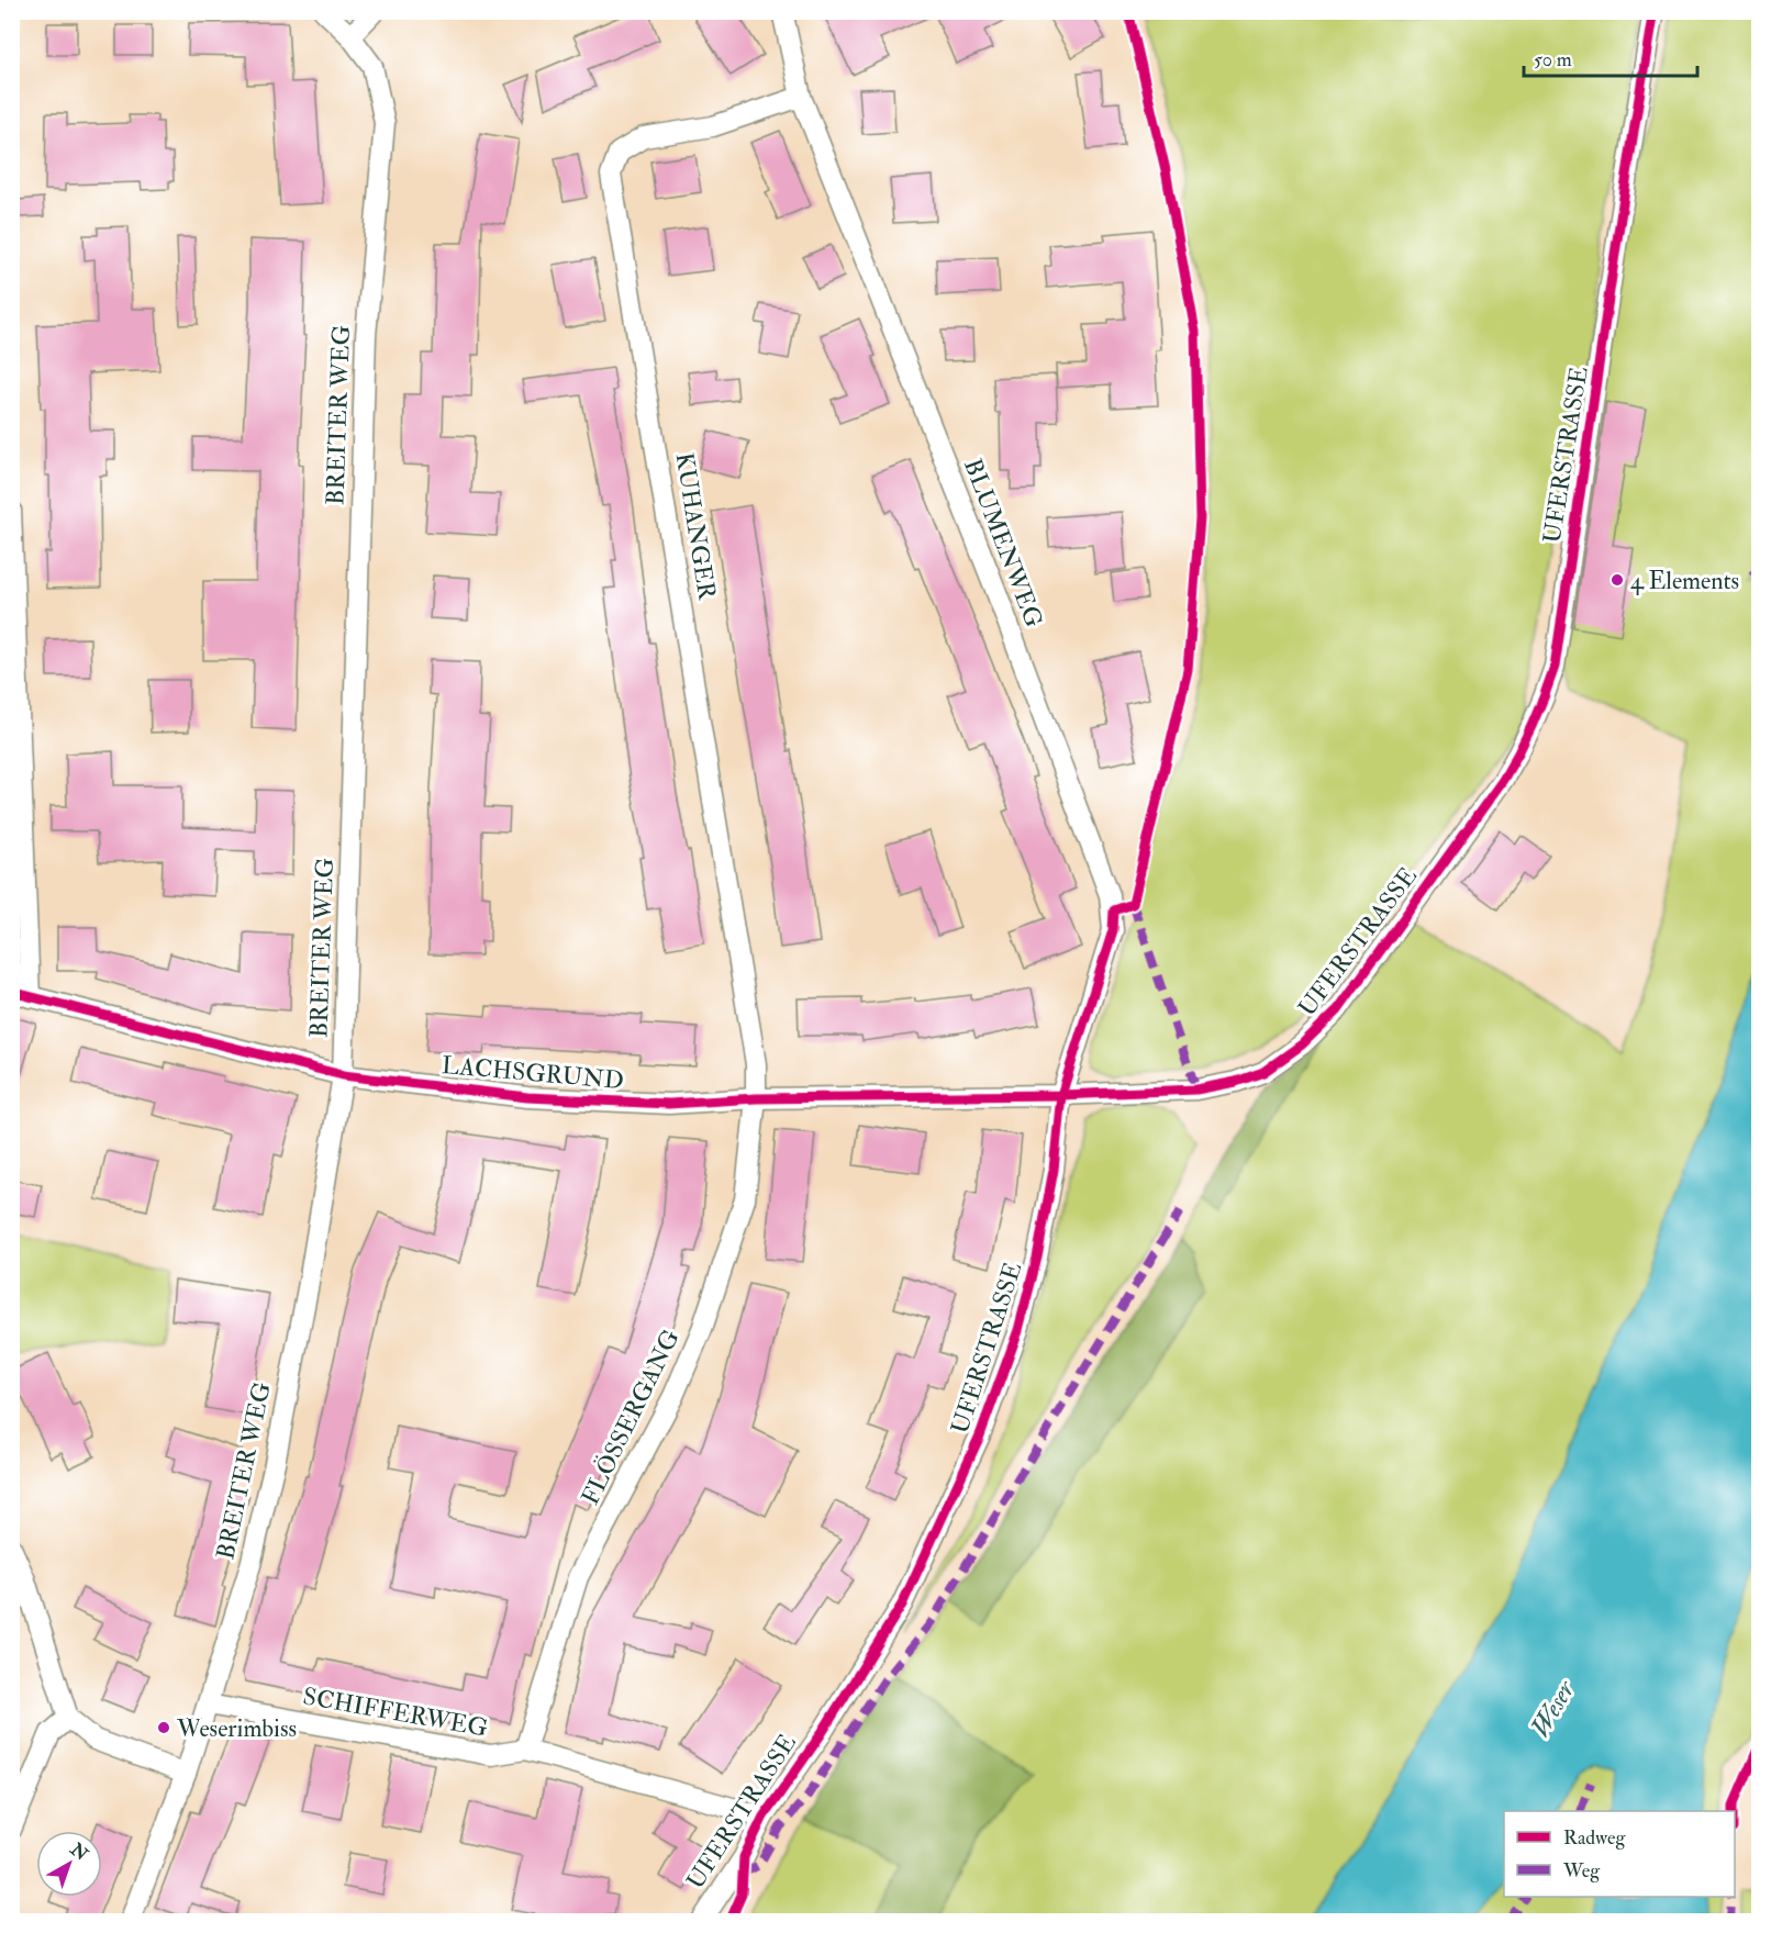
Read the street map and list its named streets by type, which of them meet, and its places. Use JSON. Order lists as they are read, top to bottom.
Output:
{
  "streets": {
    "street": [
      "BREITER WEG",
      "UFERSTRASSE",
      "KUHANGER",
      "BLUMENWEG",
      "LACHSGRUND",
      "FLÖSSERGANG",
      "SCHIFFERWEG"
    ]
  },
  "crossings": [
    ["BREITER WEG", "LACHSGRUND"],
    ["BREITER WEG", "SCHIFFERWEG"],
    ["UFERSTRASSE", "BLUMENWEG"],
    ["UFERSTRASSE", "LACHSGRUND"],
    ["UFERSTRASSE", "SCHIFFERWEG"],
    ["KUHANGER", "BLUMENWEG"],
    ["KUHANGER", "LACHSGRUND"],
    ["KUHANGER", "FLÖSSERGANG"],
    ["BLUMENWEG", "LACHSGRUND"],
    ["LACHSGRUND", "FLÖSSERGANG"],
    ["FLÖSSERGANG", "SCHIFFERWEG"]
  ],
  "water": ["Weser"],
  "places": ["4 Elements", "Weserimbiss"],
  "legend": ["Radweg", "Weg"],
  "scale_bar": "50 m",
  "north": "top right"
}
